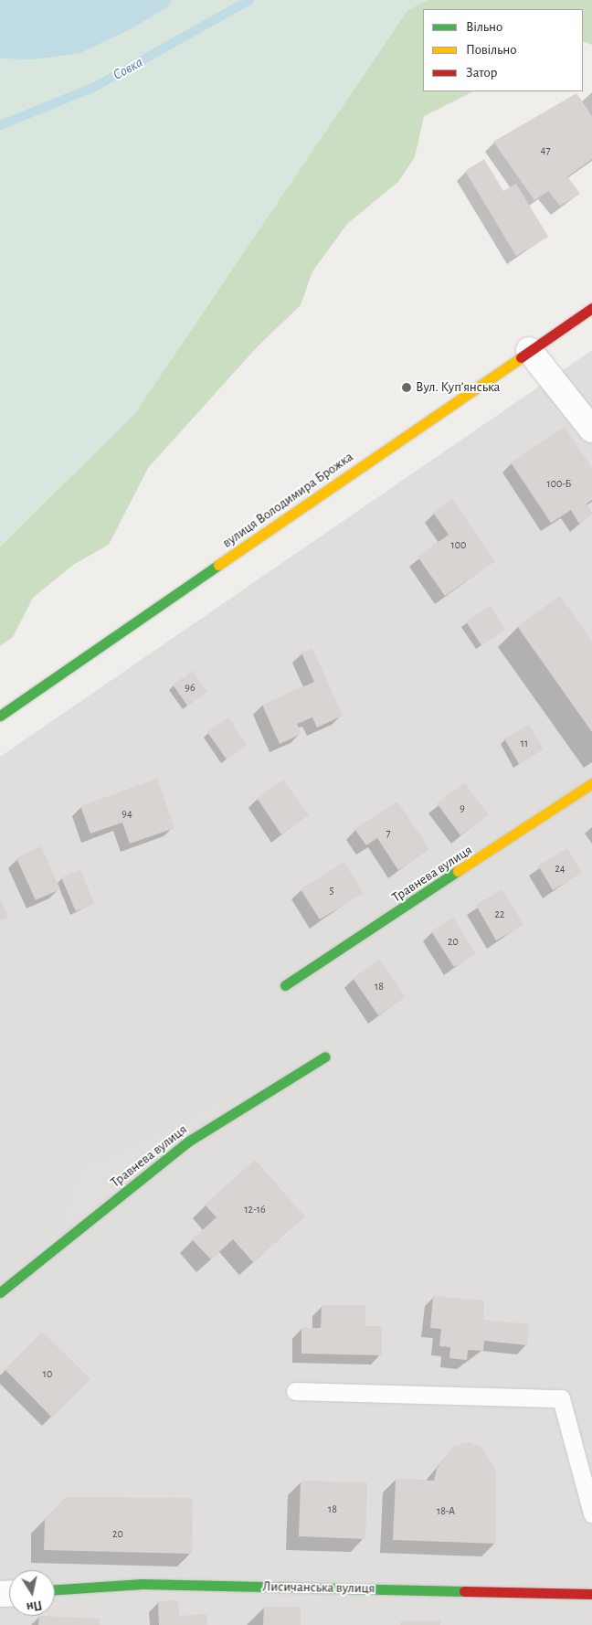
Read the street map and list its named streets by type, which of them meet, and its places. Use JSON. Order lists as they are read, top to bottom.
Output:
{
  "streets": {
    "street": ["вулиця Володимира Брожка", "Травнева вулиця", "Лисичанська вулиця"]
  },
  "water": ["Совка"],
  "places": ["Вул. Куп’янська"],
  "house_numbers": [
    "47",
    "100-Б",
    "100",
    "96",
    "11",
    "9",
    "94",
    "7",
    "24",
    "5",
    "22",
    "20",
    "18",
    "12-16",
    "10",
    "18",
    "18-А",
    "20"
  ],
  "legend": ["Вільно", "Повільно", "Затор"],
  "north": "bottom"
}
